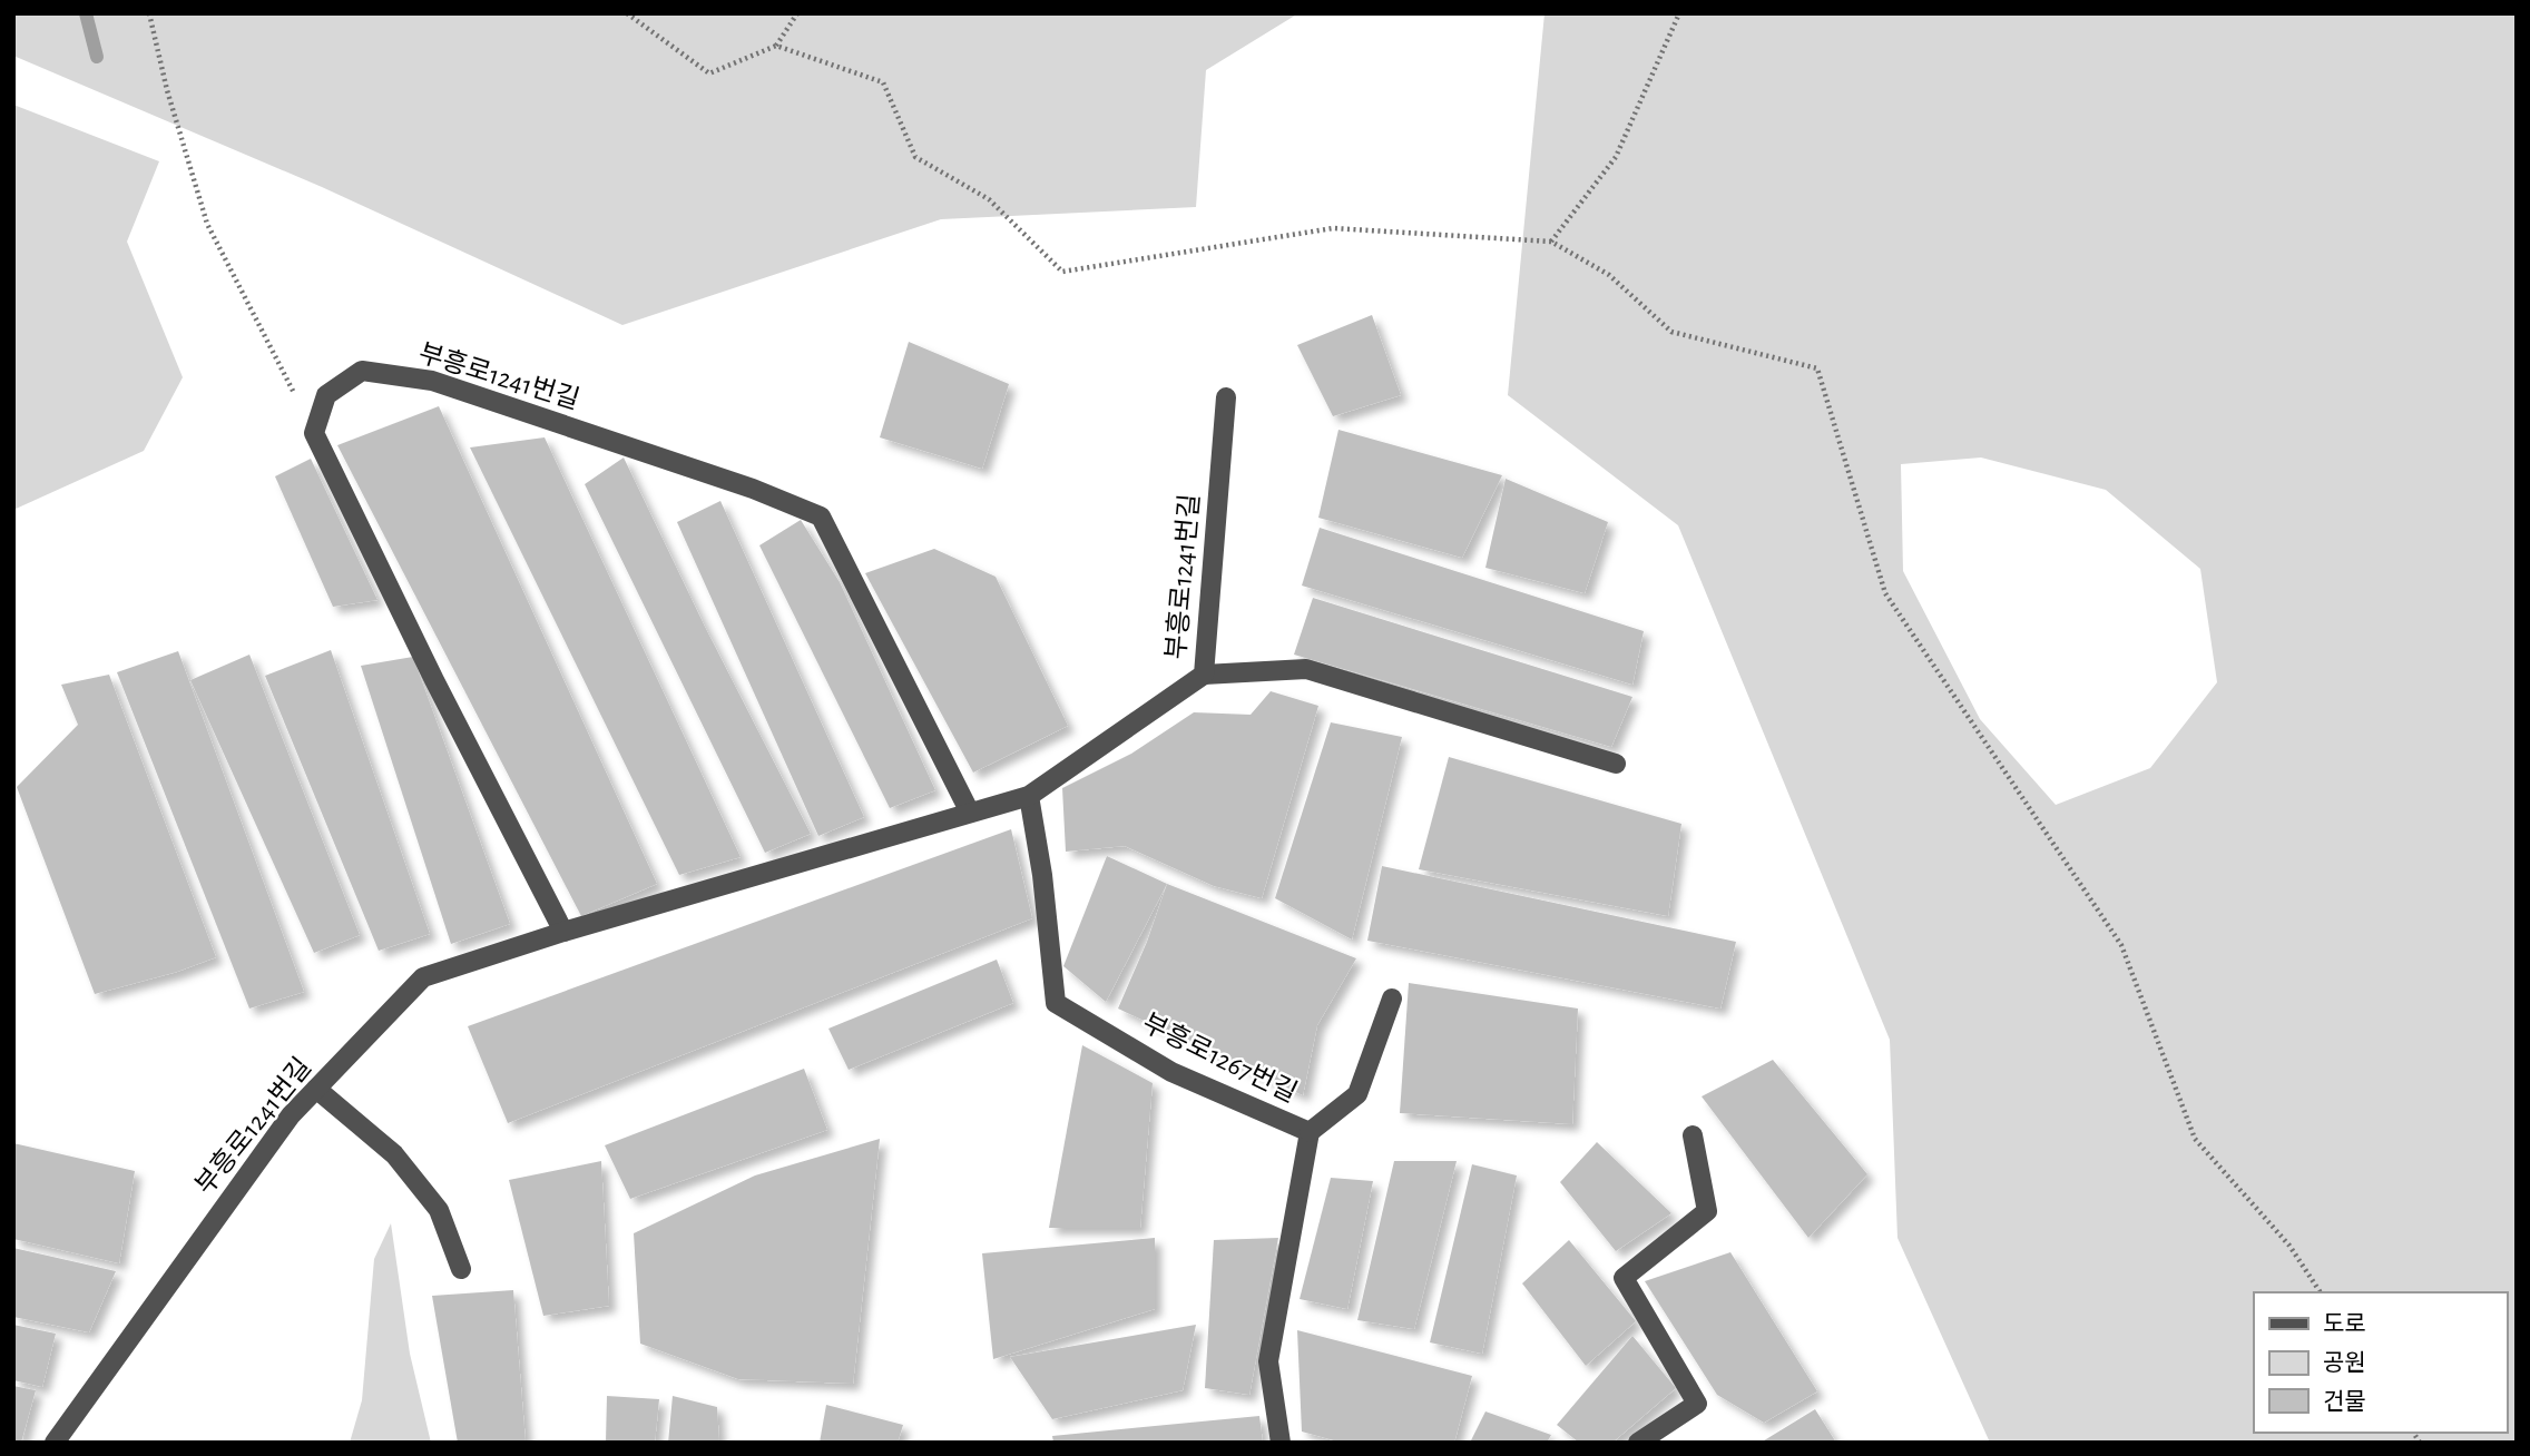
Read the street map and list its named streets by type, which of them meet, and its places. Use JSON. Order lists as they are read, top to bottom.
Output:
{
  "streets": {
    "lane": ["부흥로1241번길", "부흥로1267번길"]
  },
  "crossings": [
    ["부흥로1241번길", "부흥로1267번길"]
  ],
  "legend": ["도로", "공원", "건물"]
}
